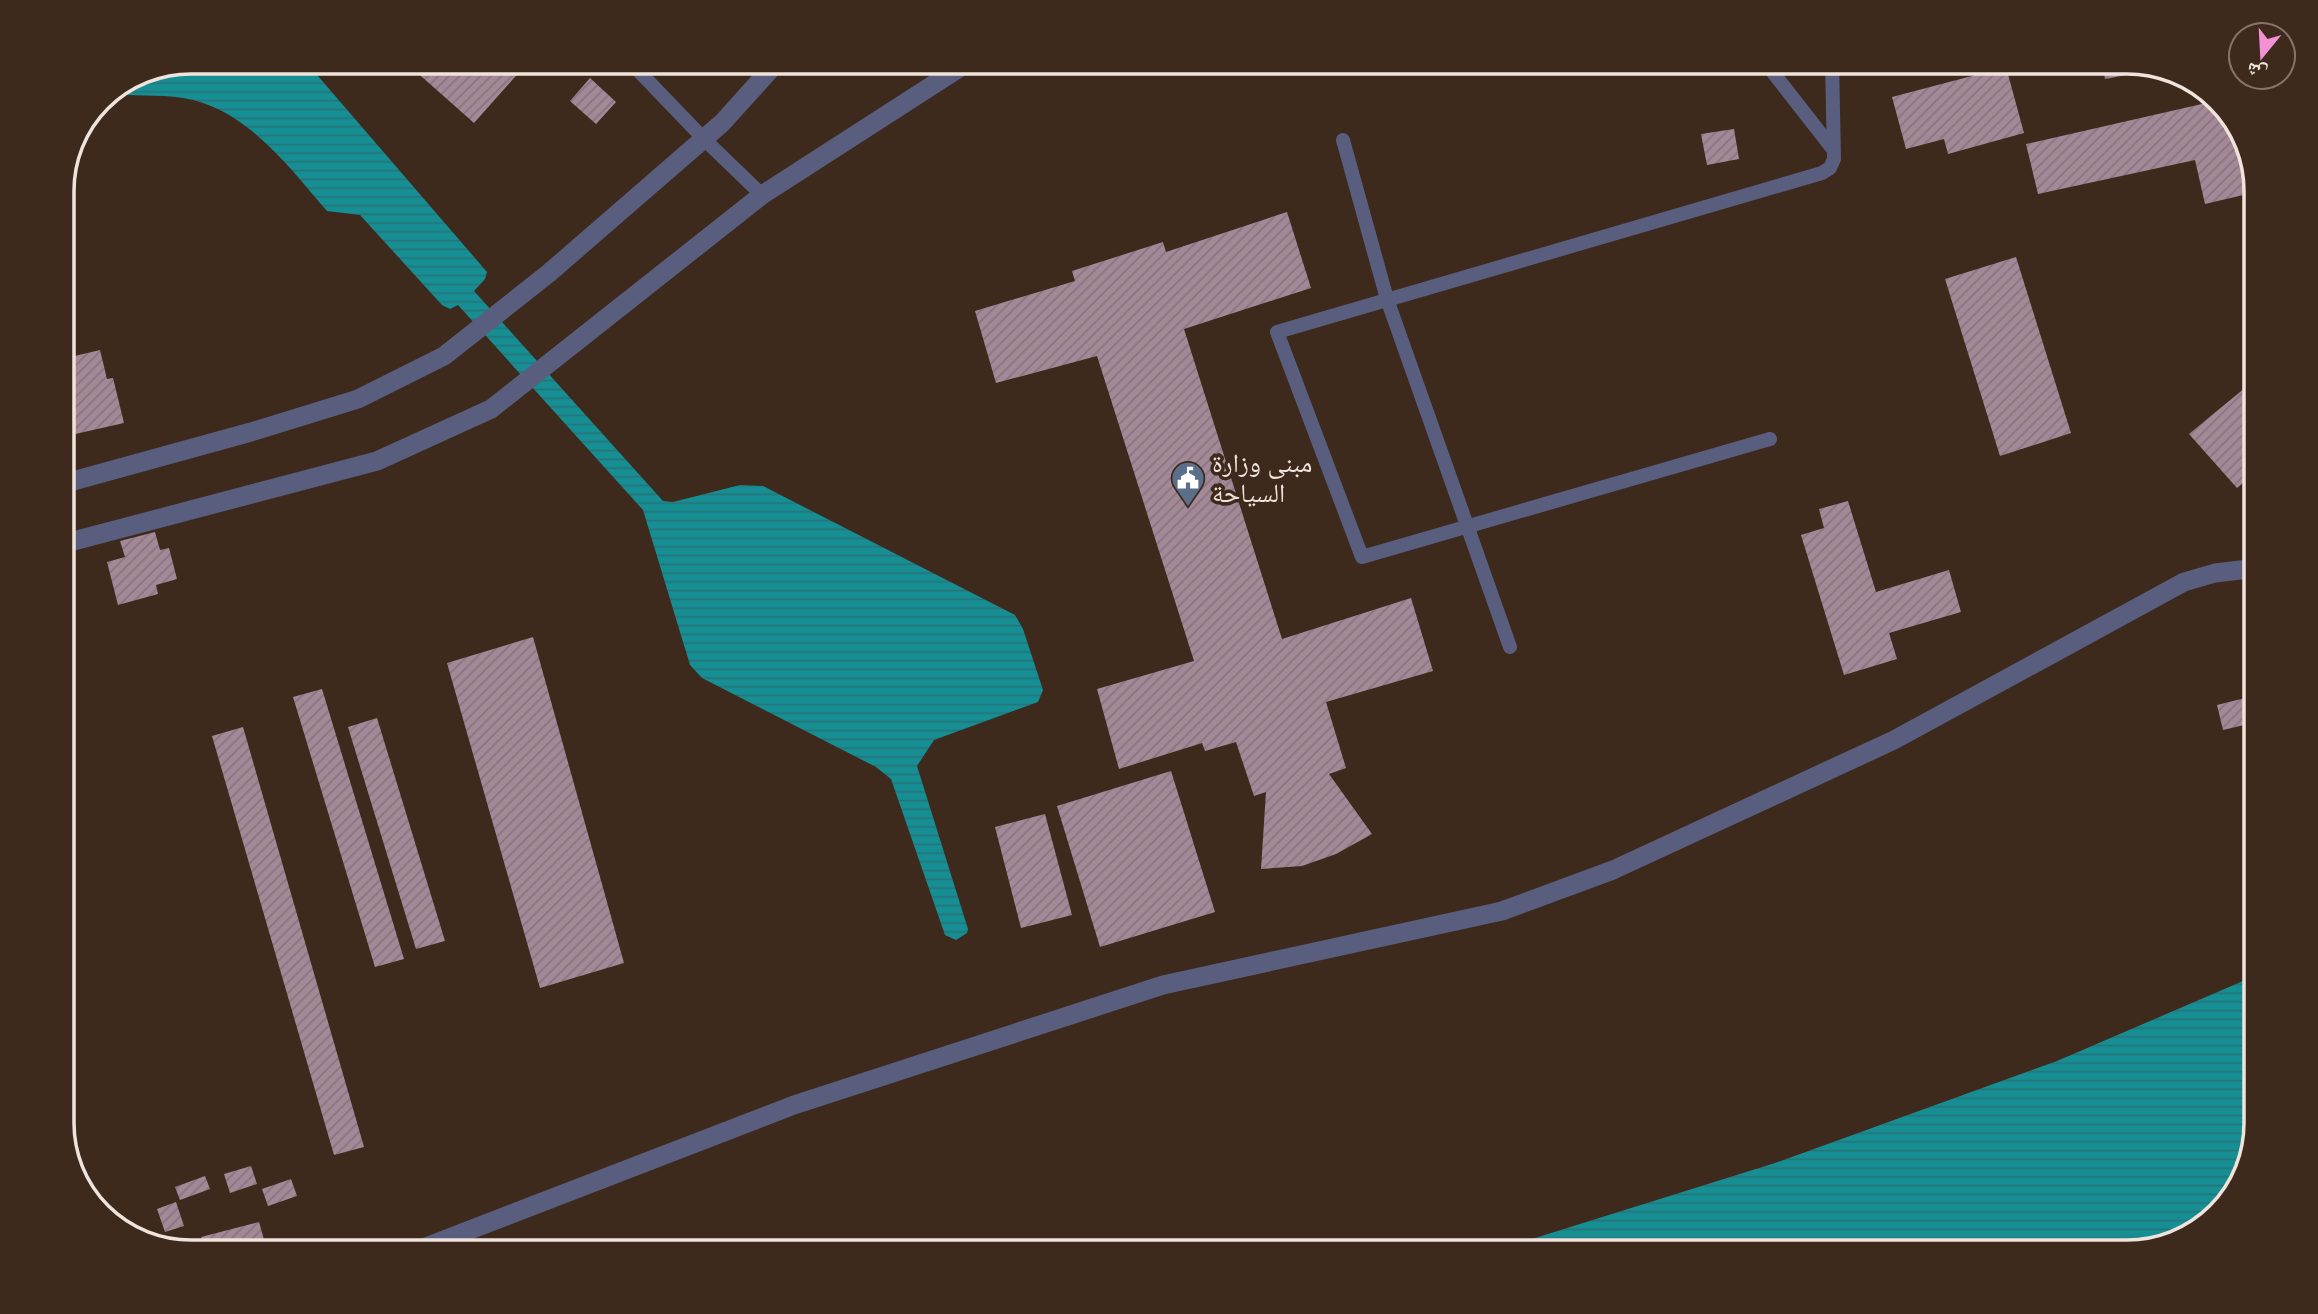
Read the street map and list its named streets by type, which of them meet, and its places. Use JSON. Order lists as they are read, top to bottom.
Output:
{
  "places": {
    "public building": ["مبنى وزارة السياحة"]
  },
  "north": "bottom"
}
